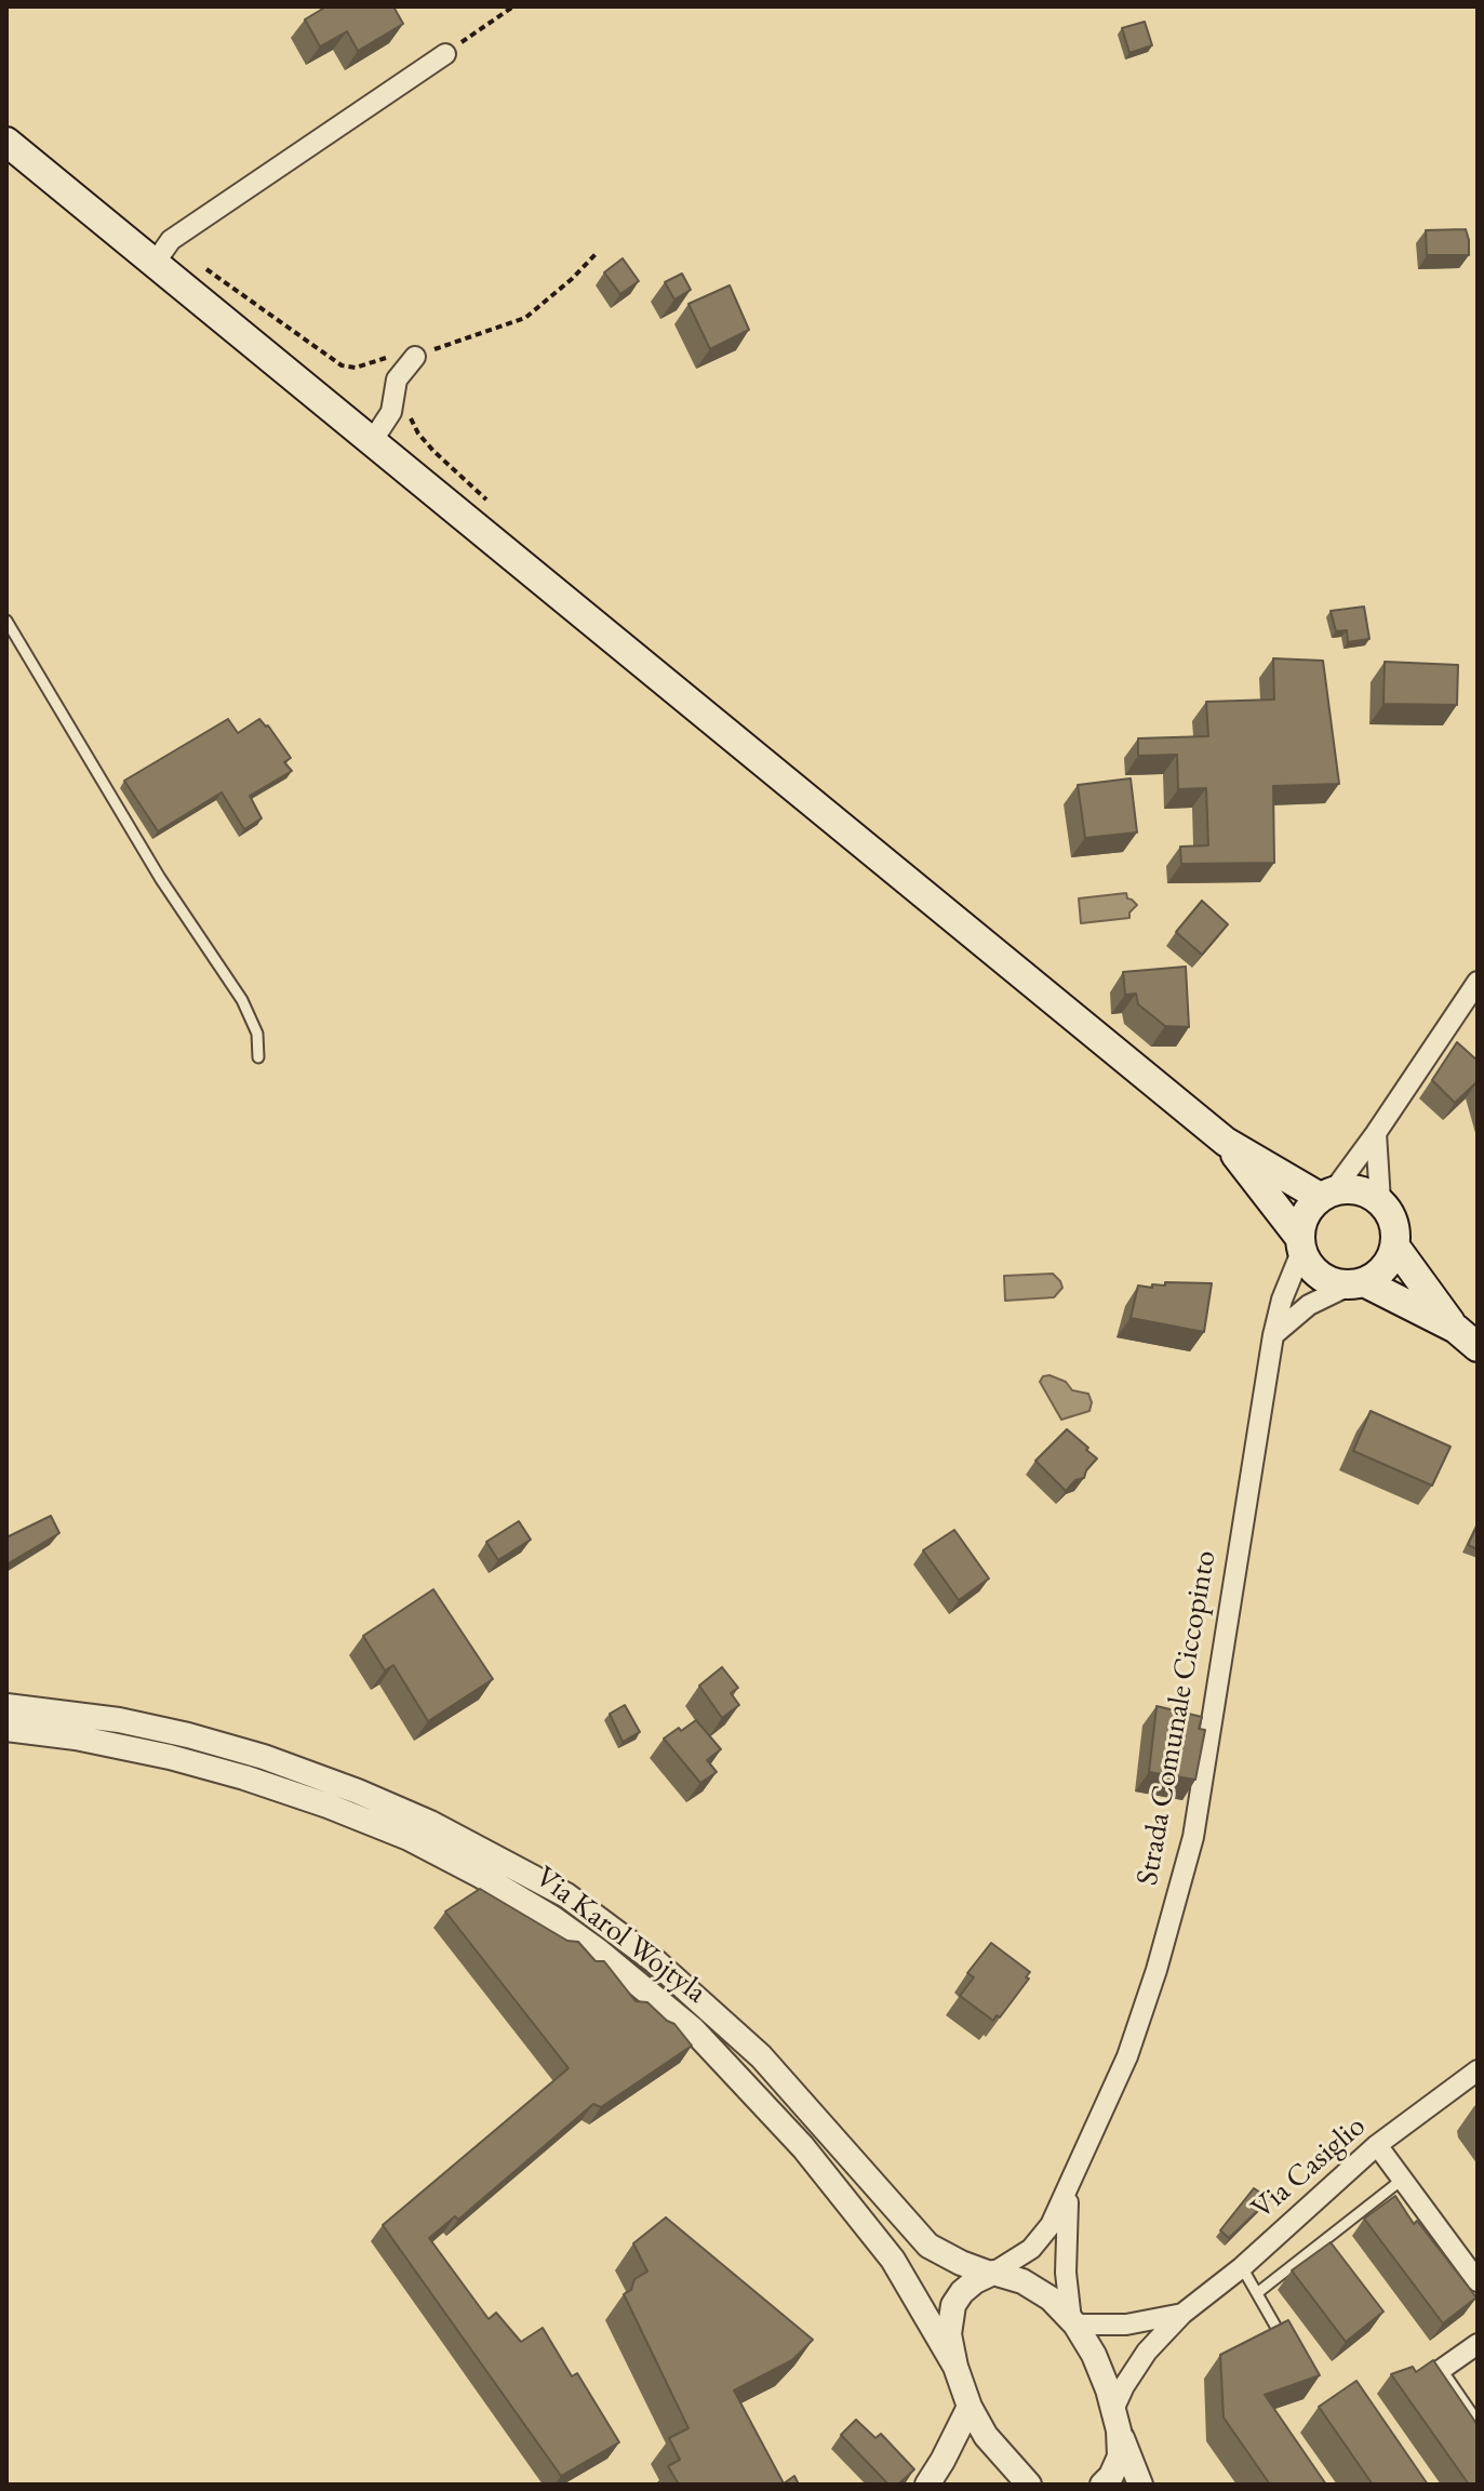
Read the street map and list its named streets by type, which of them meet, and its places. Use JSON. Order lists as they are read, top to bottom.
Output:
{
  "streets": {
    "street": ["Strada Comunale Ciccopinto", "Via Karol Wojtyla", "Via Casiglio"]
  },
  "crossings": [
    ["Strada Comunale Ciccopinto", "Via Karol Wojtyla"],
    ["Strada Comunale Ciccopinto", "Via Casiglio"],
    ["Via Karol Wojtyla", "Via Casiglio"]
  ]
}
